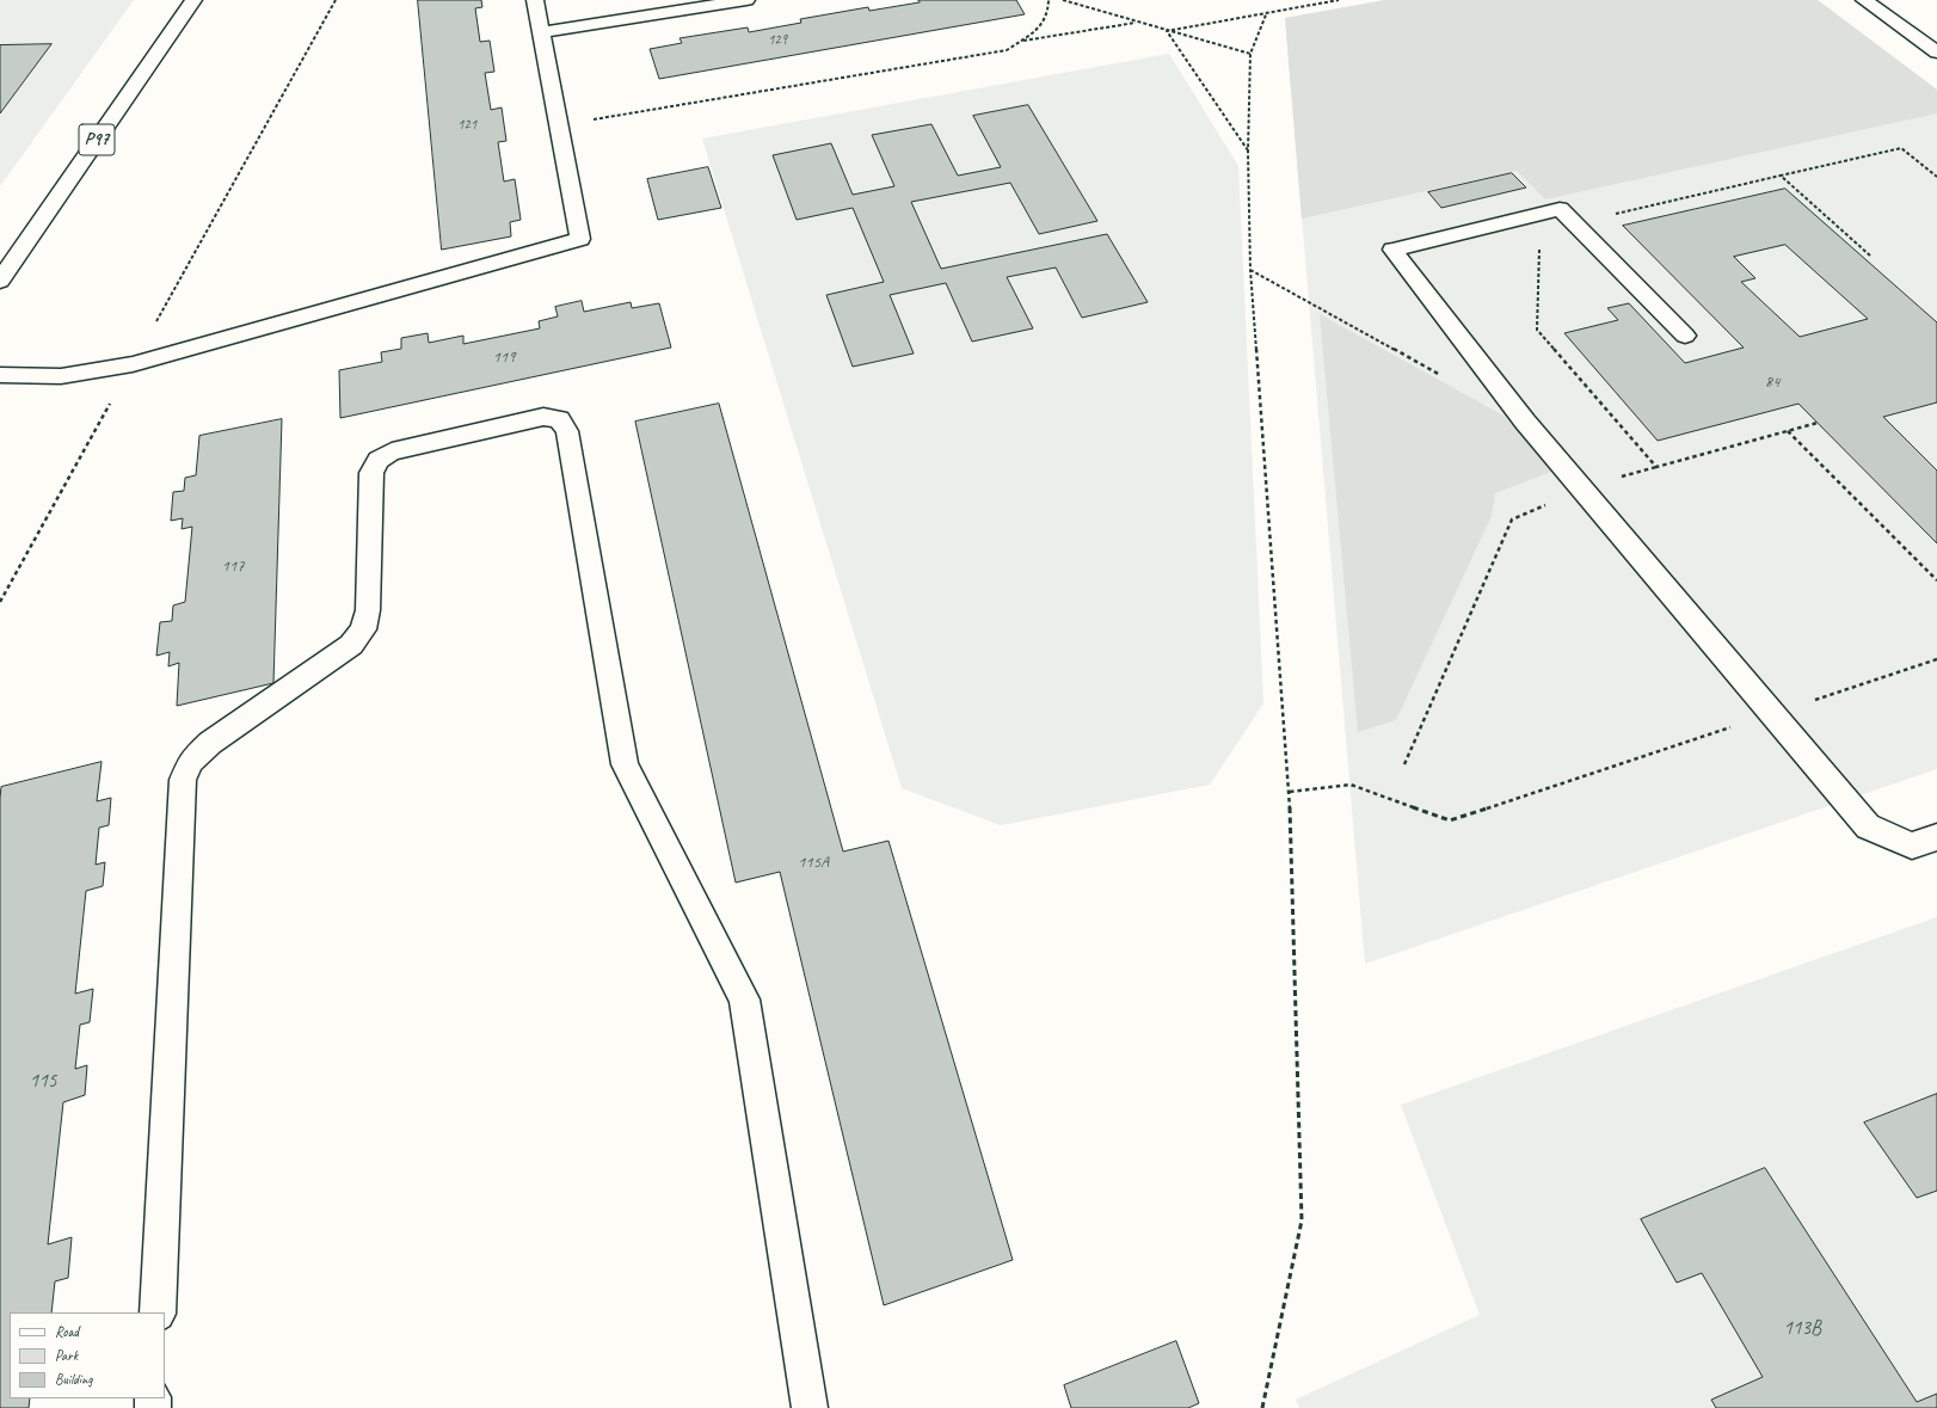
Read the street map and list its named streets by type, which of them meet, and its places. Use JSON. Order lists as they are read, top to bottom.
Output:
{
  "streets": {
    "main road": ["Р97"]
  },
  "house_numbers": [
    "129",
    "121",
    "119",
    "84",
    "117",
    "115А",
    "115",
    "113В"
  ],
  "legend": ["Road", "Park", "Building"]
}
